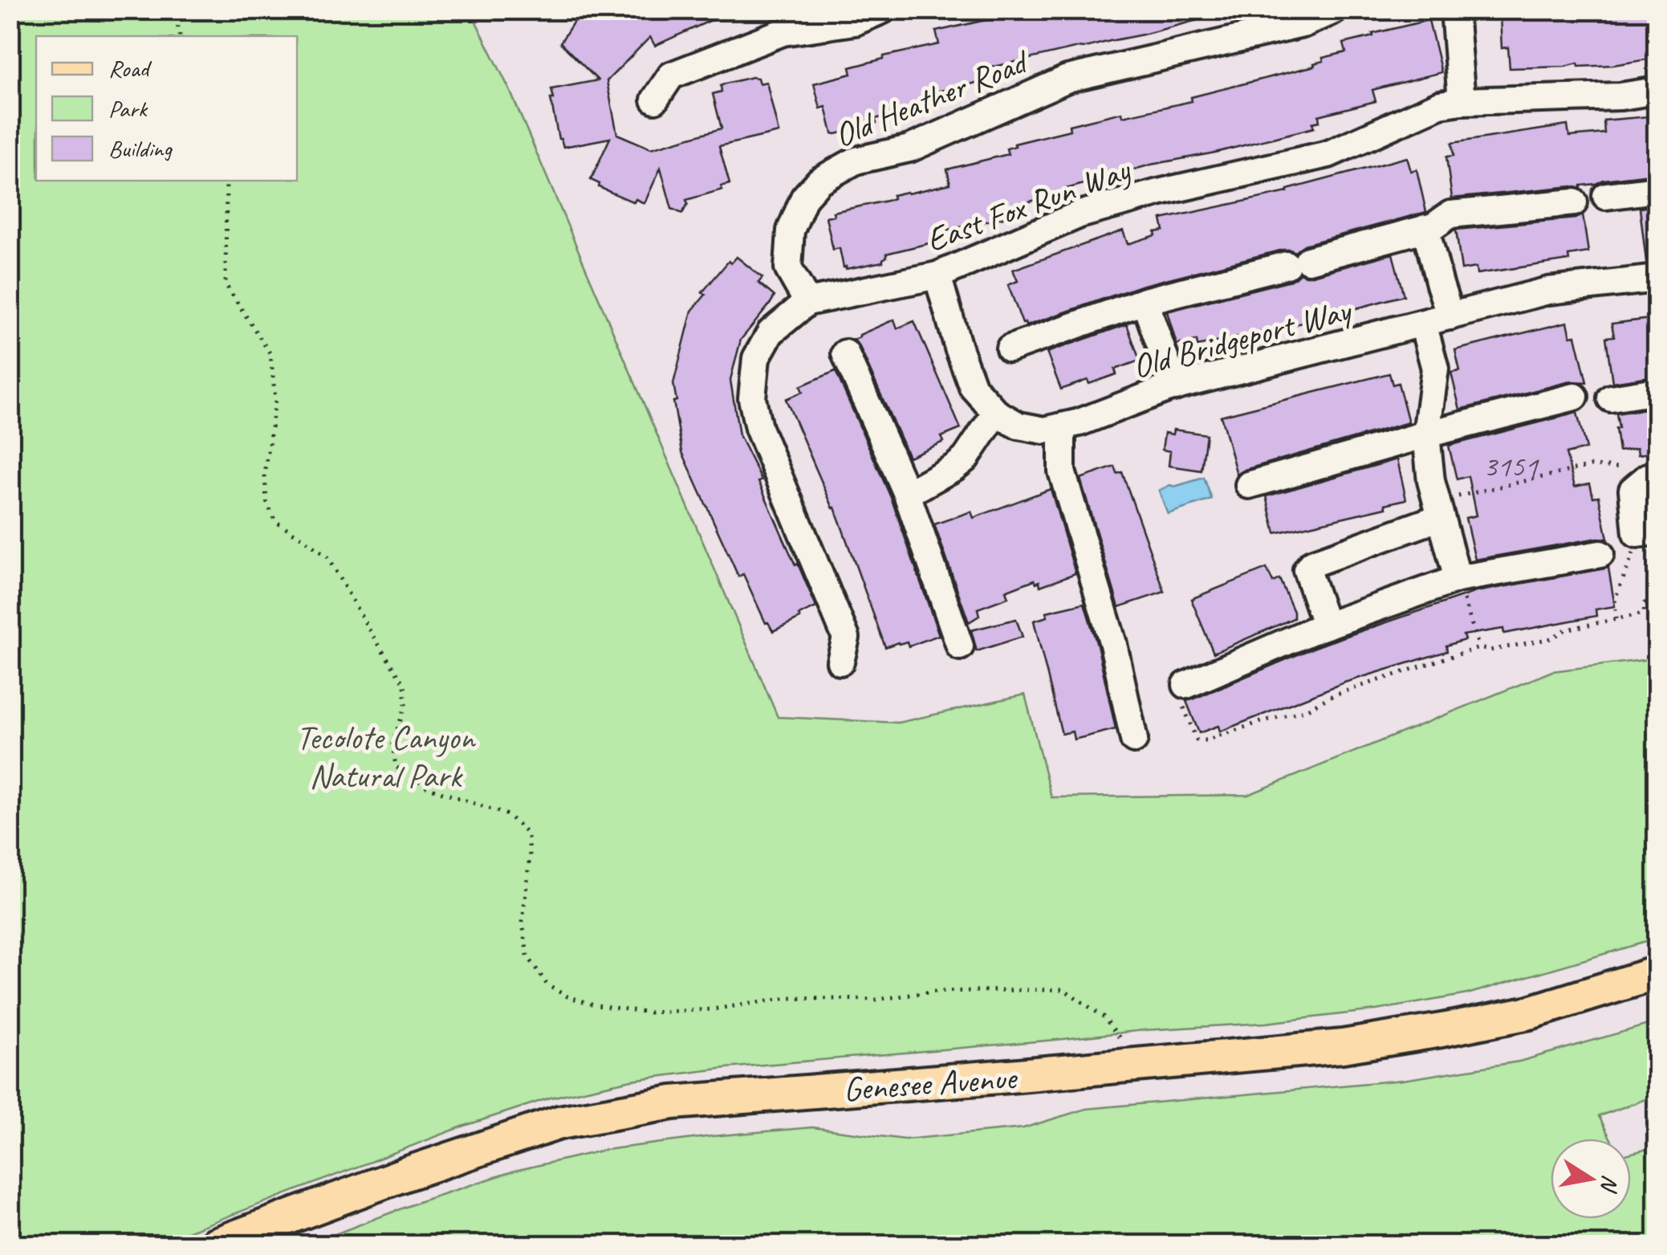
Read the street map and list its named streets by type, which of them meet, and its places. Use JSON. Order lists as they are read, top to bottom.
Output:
{
  "streets": {
    "main road": ["Genesee Avenue"],
    "street": ["Old Heather Road", "East Fox Run Way", "Old Bridgeport Way"]
  },
  "crossings": [
    ["Old Heather Road", "East Fox Run Way"],
    ["East Fox Run Way", "Old Bridgeport Way"]
  ],
  "parks": ["Tecolote Canyon Natural Park"],
  "house_numbers": ["3151"],
  "legend": ["Road", "Park", "Building"],
  "north": "right"
}
